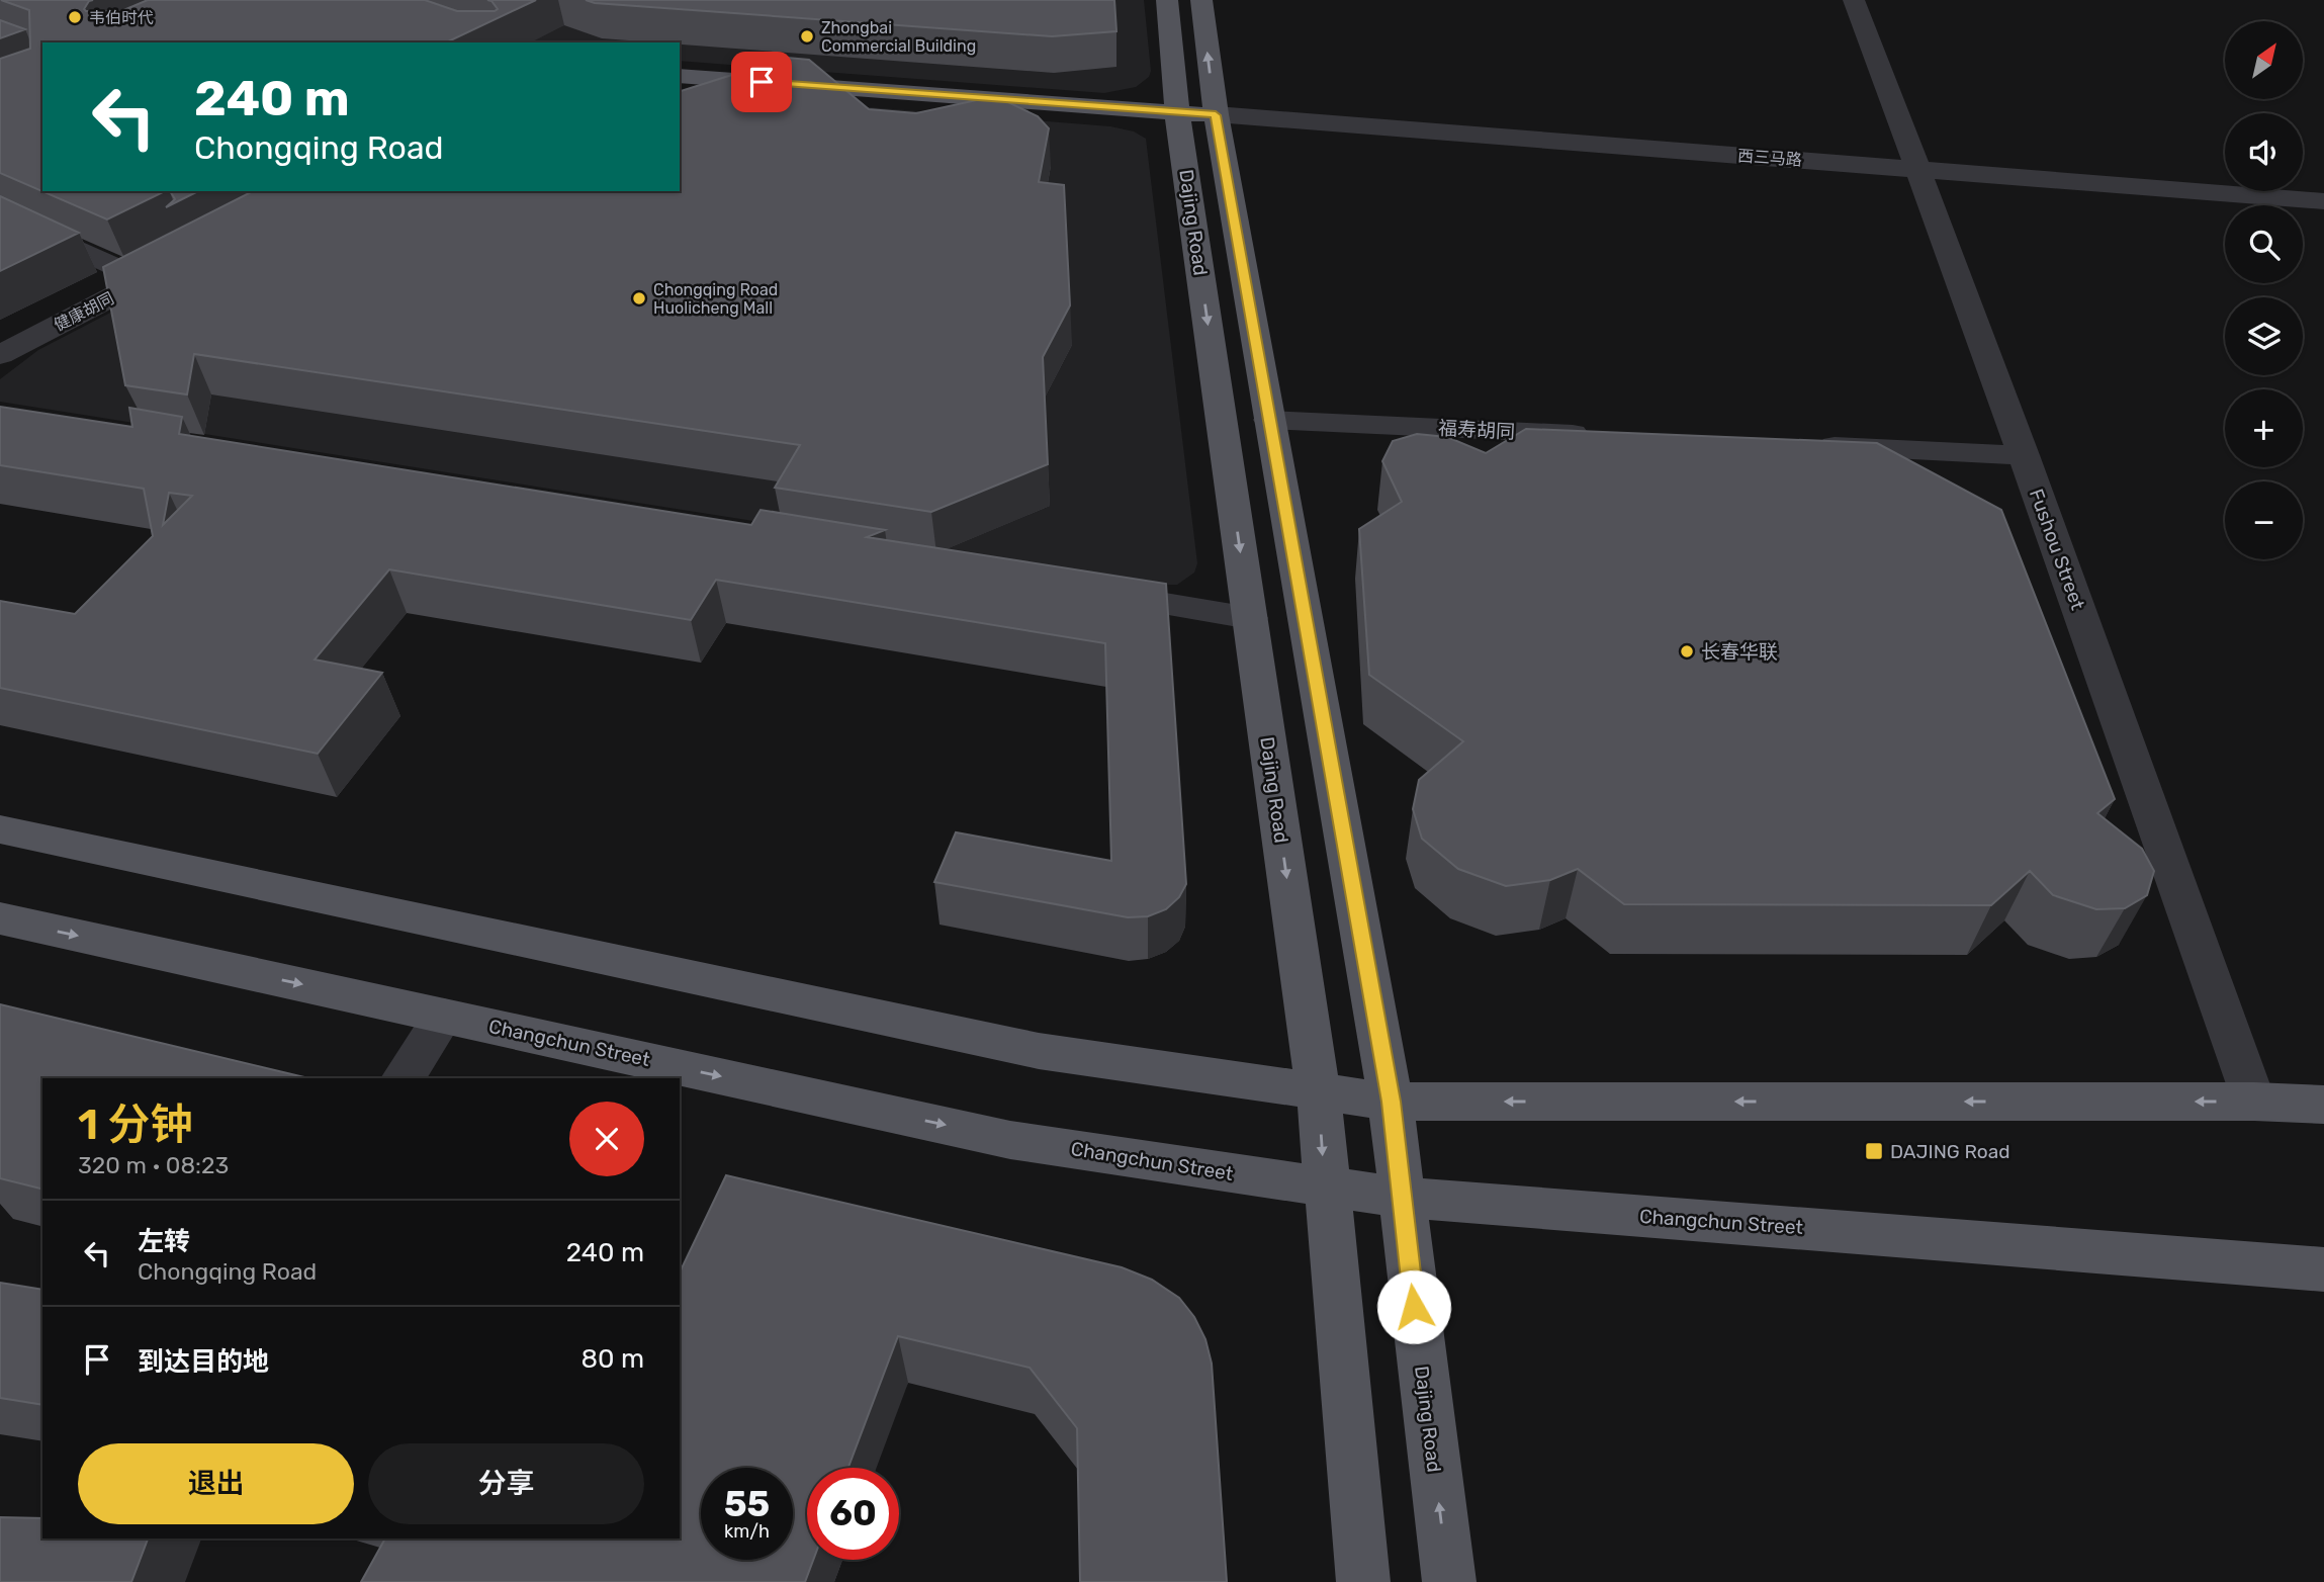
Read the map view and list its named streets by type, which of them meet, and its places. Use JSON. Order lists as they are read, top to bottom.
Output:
{
  "streets": {
    "main road": ["Dajing Road", "Changchun Street"],
    "street": [
      "西三马路",
      "健康胡同",
      "福寿胡同",
      "Fushou Street"
    ]
  },
  "crossings": [
    ["西三马路", "Dajing Road"],
    ["西三马路", "Fushou Street"],
    ["Dajing Road", "福寿胡同"],
    ["Dajing Road", "Changchun Street"]
  ],
  "places": {
    "other": [
      "韦伯时代",
      "Zhongbai Commercial Building",
      "Chongqing Road Huolicheng Mall",
      "长春华联"
    ],
    "transit": ["DAJING Road"]
  },
  "north": "top right",
  "page": {
    "map_buttons": ["+", "−"],
    "turn": ["240 m", "Chongqing Road"],
    "heading": ["1 分钟", "320 m · 08:23"],
    "list": [
      {
        "name": "左转",
        "note": "Chongqing Road",
        "value": "240 m"
      },
      {
        "name": "到达目的地",
        "value": "80 m"
      }
    ],
    "buttons": ["退出", "分享"],
    "speed": "55 km/h",
    "limit": "60"
  }
}
